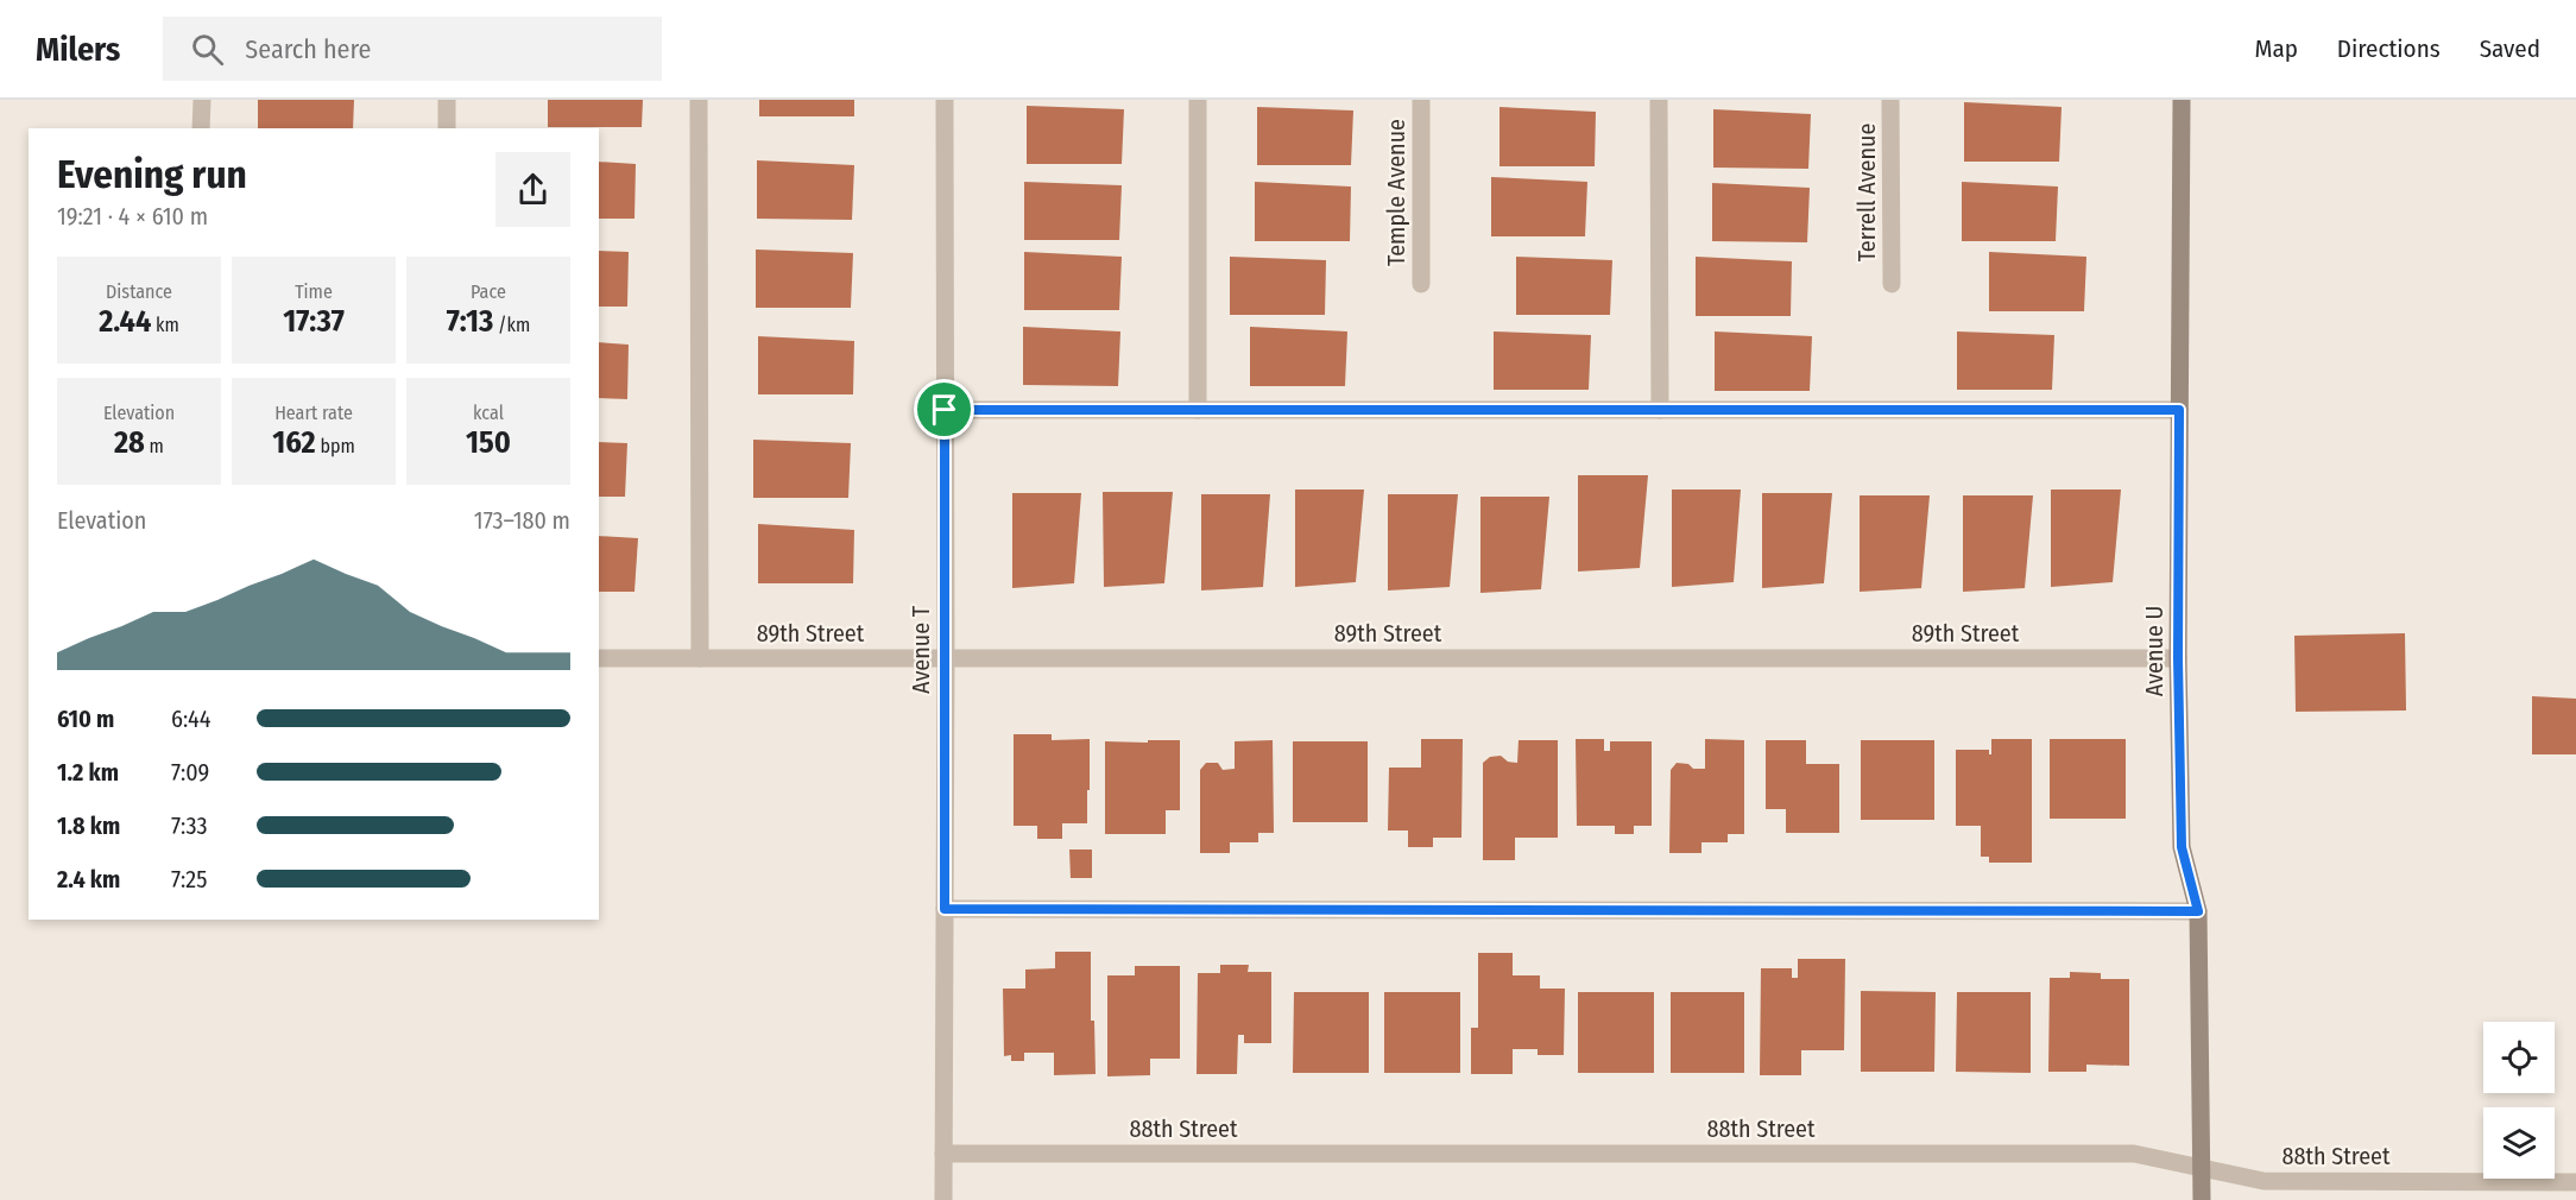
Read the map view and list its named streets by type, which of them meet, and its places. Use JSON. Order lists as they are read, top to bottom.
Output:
{
  "streets": {
    "street": [
      "Temple Avenue",
      "Terrell Avenue",
      "89th Street",
      "Avenue T",
      "Avenue U",
      "88th Street"
    ]
  },
  "crossings": [
    ["89th Street", "Avenue T"],
    ["89th Street", "Avenue U"],
    ["Avenue T", "88th Street"],
    ["Avenue U", "88th Street"]
  ],
  "page": {
    "header": "Milers",
    "search": "Search here",
    "nav": ["Map", "Directions", "Saved"],
    "heading": ["Evening run", "19:21 · 4 × 610 m"],
    "stats": [
      ["Distance", "2.44 km"],
      ["Time", "17:37"],
      ["Pace", "7:13 /km"],
      ["Elevation", "28 m"],
      ["Heart rate", "162 bpm"],
      ["kcal", "150"]
    ],
    "chart": ["Elevation", "173–180 m"],
    "list": [
      {
        "name": "610 m",
        "note": "6:44"
      },
      {
        "name": "1.2 km",
        "note": "7:09"
      },
      {
        "name": "1.8 km",
        "note": "7:33"
      },
      {
        "name": "2.4 km",
        "note": "7:25"
      }
    ]
  }
}
